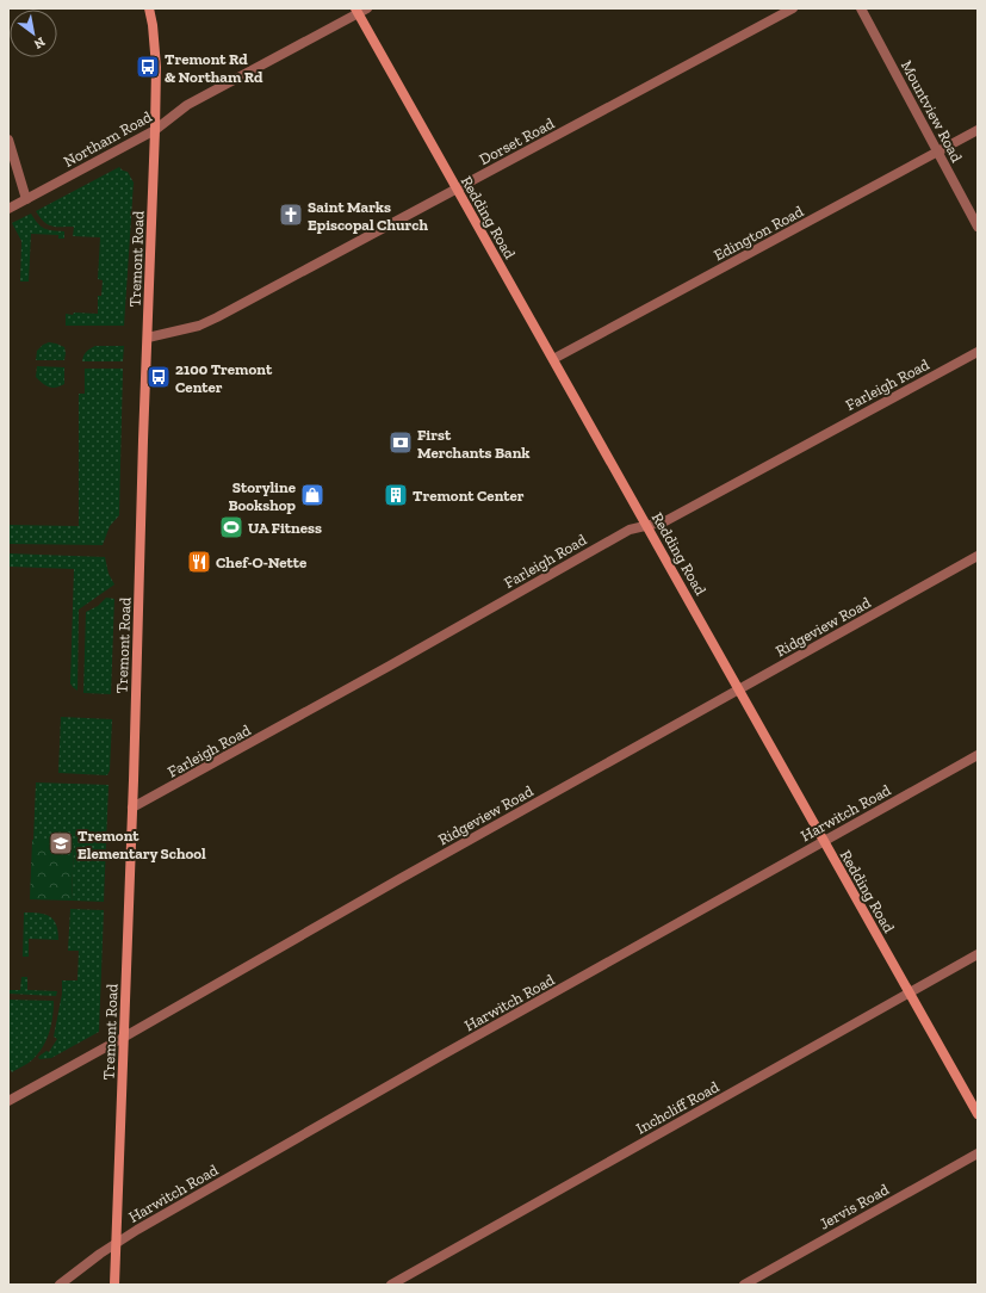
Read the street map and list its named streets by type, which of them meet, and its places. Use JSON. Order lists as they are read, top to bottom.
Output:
{
  "streets": {
    "main road": ["Redding Road", "Tremont Road"],
    "street": [
      "Mountview Road",
      "Northam Road",
      "Dorset Road",
      "Edington Road",
      "Farleigh Road",
      "Ridgeview Road",
      "Harwitch Road",
      "Inchcliff Road",
      "Jervis Road"
    ]
  },
  "crossings": [
    ["Mountview Road", "Edington Road"],
    ["Northam Road", "Redding Road"],
    ["Northam Road", "Tremont Road"],
    ["Dorset Road", "Redding Road"],
    ["Dorset Road", "Tremont Road"],
    ["Redding Road", "Edington Road"],
    ["Redding Road", "Farleigh Road"],
    ["Redding Road", "Ridgeview Road"],
    ["Redding Road", "Harwitch Road"],
    ["Redding Road", "Inchcliff Road"],
    ["Tremont Road", "Farleigh Road"],
    ["Tremont Road", "Ridgeview Road"],
    ["Tremont Road", "Harwitch Road"]
  ],
  "places": {
    "bus stop": ["Tremont Rd & Northam Rd", "2100 Tremont Center"],
    "church": ["Saint Marks Episcopal Church"],
    "bank": ["First Merchants Bank"],
    "shop": ["Storyline Bookshop"],
    "building": ["Tremont Center"],
    "sports": ["UA Fitness"],
    "restaurant": ["Chef-O-Nette"],
    "school or university": ["Tremont Elementary School"]
  },
  "north": "bottom right"
}
